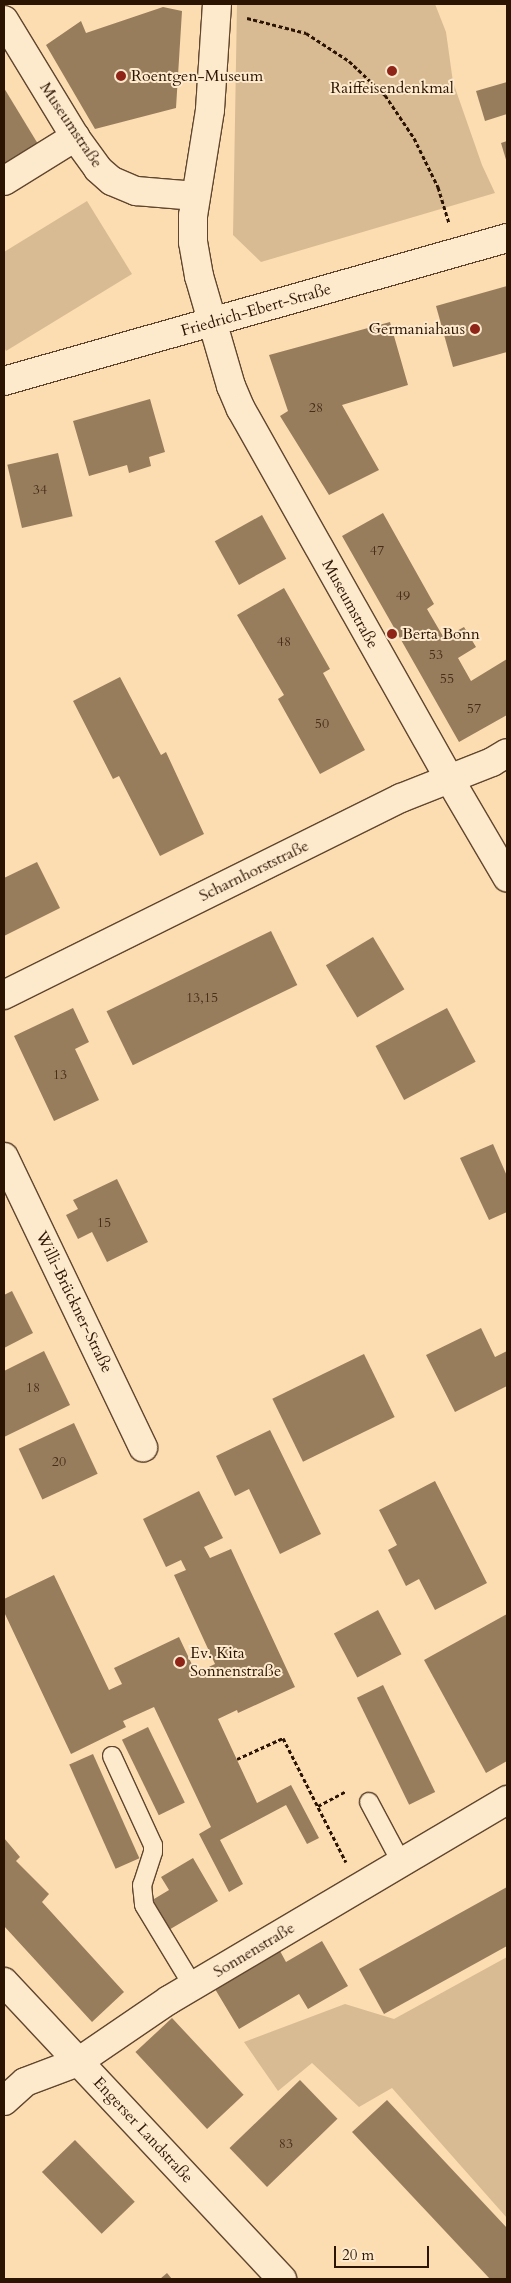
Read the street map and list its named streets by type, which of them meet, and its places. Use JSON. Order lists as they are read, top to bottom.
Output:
{
  "streets": {
    "street": [
      "Museumstraße",
      "Friedrich-Ebert-Straße",
      "Scharnhorststraße",
      "Willi-Brückner-Straße",
      "Sonnenstraße",
      "Engerser Landstraße"
    ]
  },
  "crossings": [
    ["Museumstraße", "Friedrich-Ebert-Straße"],
    ["Museumstraße", "Scharnhorststraße"],
    ["Sonnenstraße", "Engerser Landstraße"]
  ],
  "places": [
    "Raiffeisendenkmal",
    "Roentgen-Museum",
    "Germaniahaus",
    "Berta Bonn",
    "Ev. Kita Sonnenstraße"
  ],
  "house_numbers": [
    "28",
    "34",
    "47",
    "49",
    "48",
    "53",
    "55",
    "57",
    "50",
    "13,15",
    "13",
    "15",
    "18",
    "20",
    "83"
  ],
  "scale_bar": "20 m"
}
